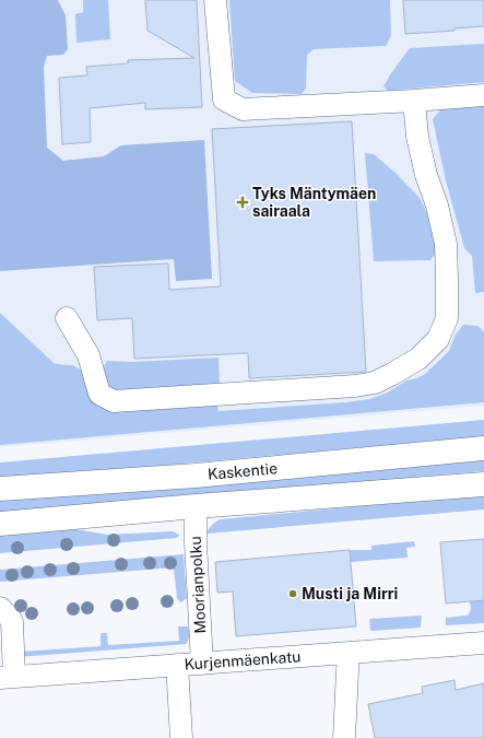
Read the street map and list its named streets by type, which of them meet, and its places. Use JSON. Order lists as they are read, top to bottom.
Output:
{
  "streets": {
    "main road": ["Kaskentie"],
    "street": ["Moorianpolku", "Kurjenmäenkatu"]
  },
  "crossings": [
    ["Kaskentie", "Moorianpolku"],
    ["Moorianpolku", "Kurjenmäenkatu"]
  ],
  "places": {
    "health": ["Tyks Mäntymäen sairaala"],
    "other": ["Musti ja Mirri"]
  }
}
